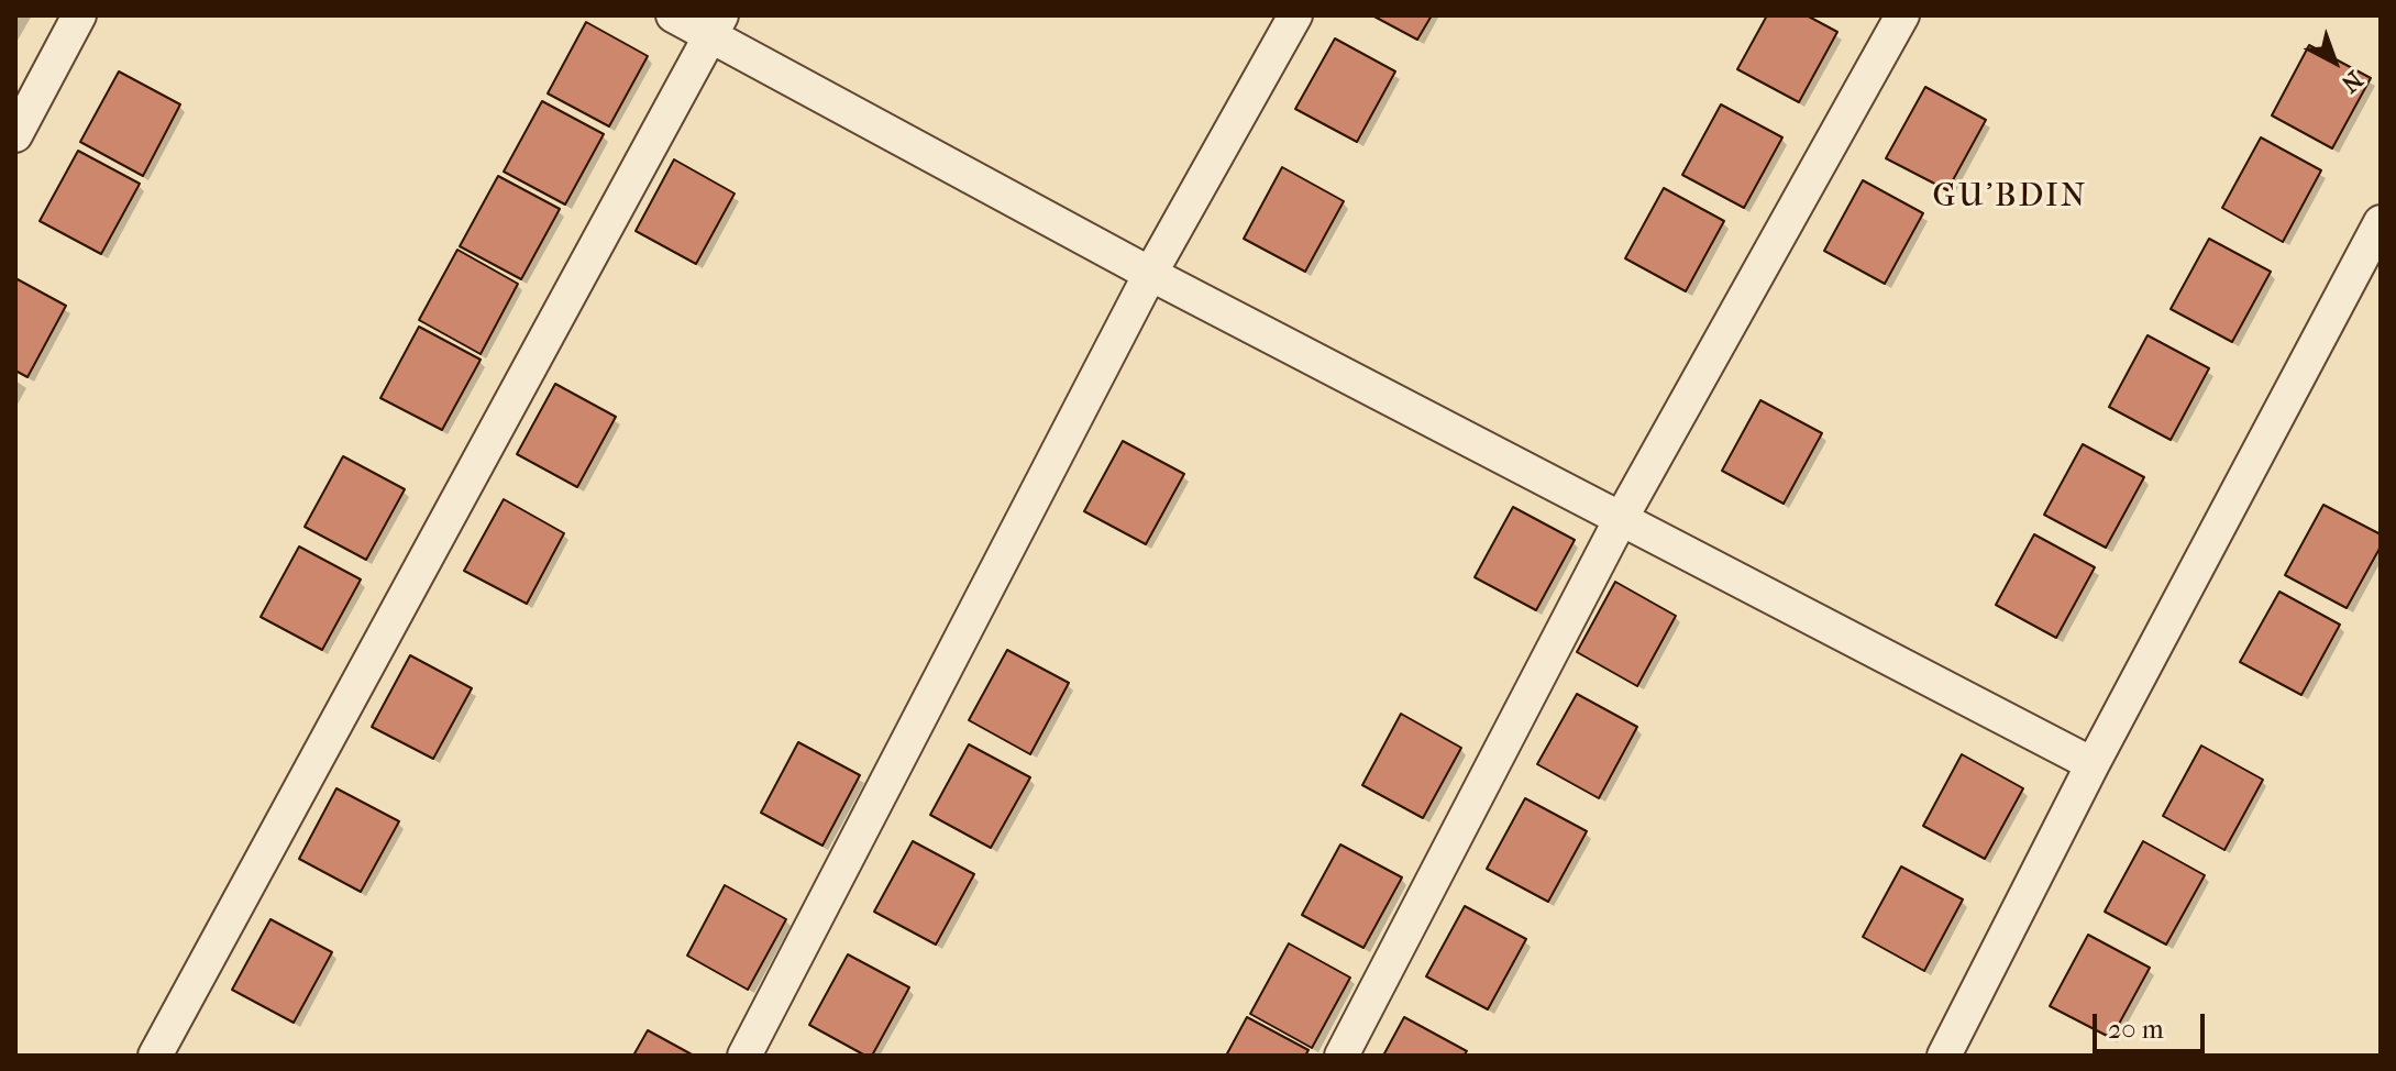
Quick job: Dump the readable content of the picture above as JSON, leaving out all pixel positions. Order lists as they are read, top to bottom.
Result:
{
  "districts": ["GU'BDIN"],
  "scale_bar": "20 m",
  "north": "bottom right"
}
